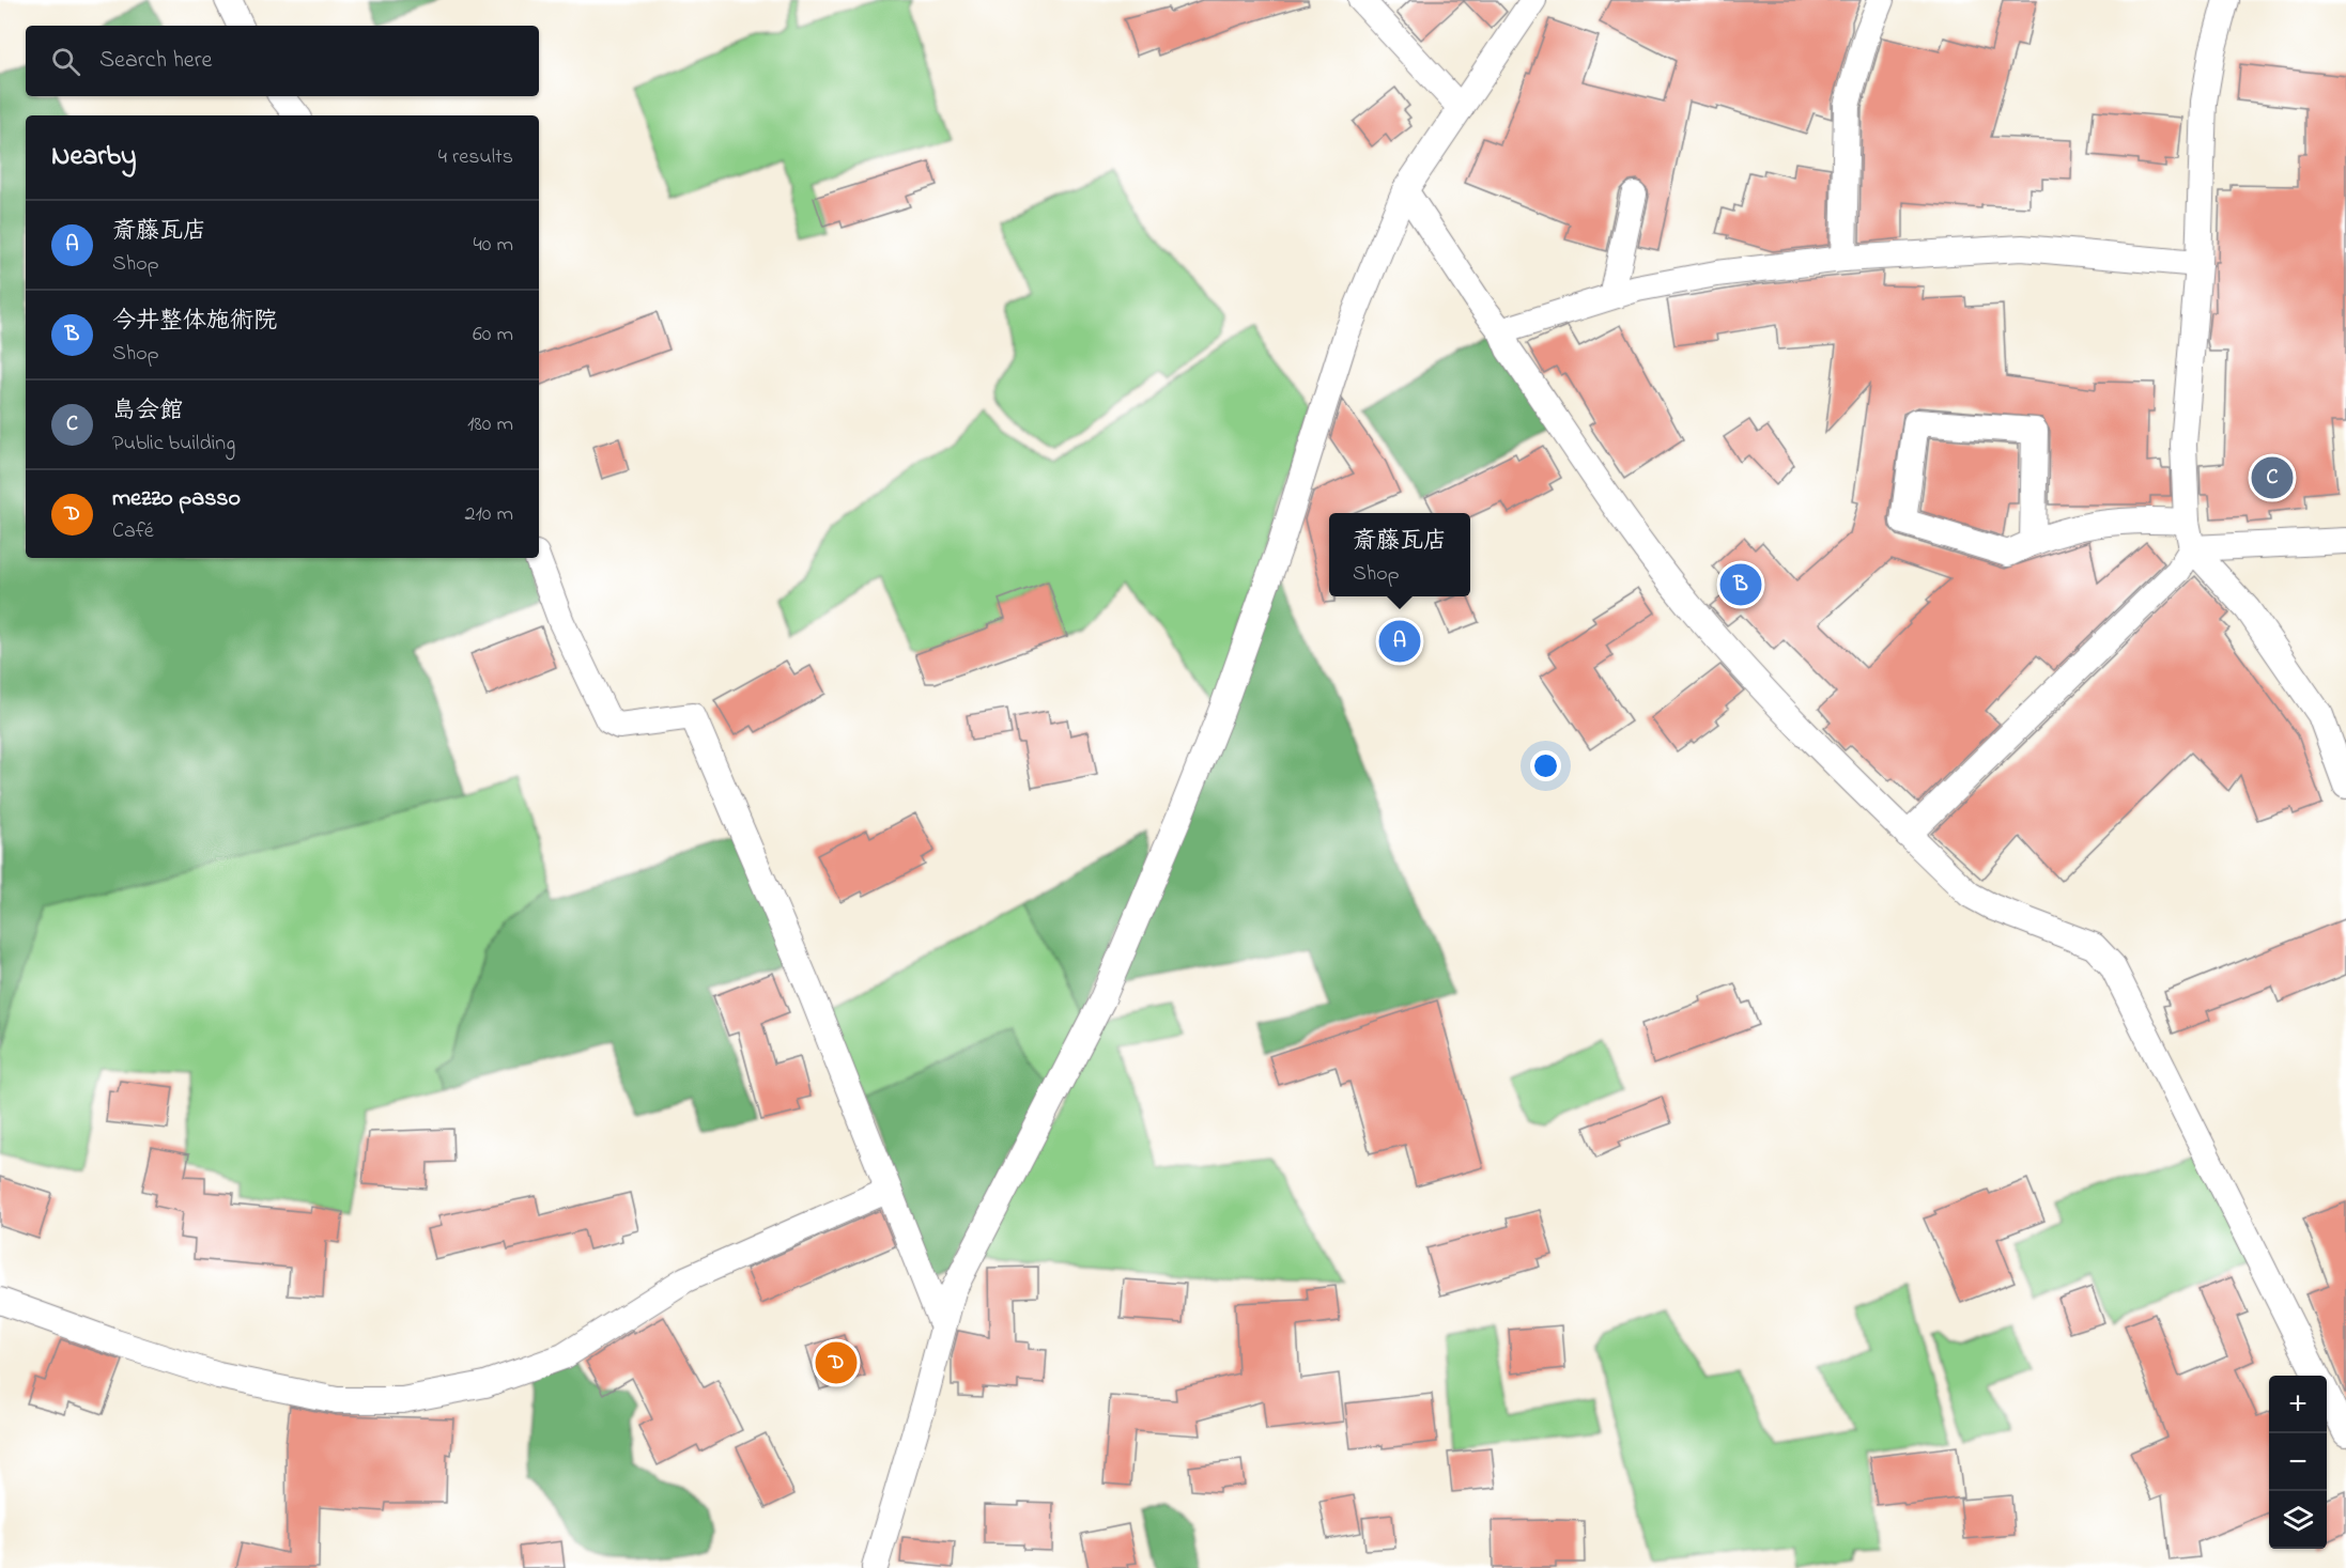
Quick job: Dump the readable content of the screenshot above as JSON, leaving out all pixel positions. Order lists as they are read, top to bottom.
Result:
{
  "page": {
    "search": "Search here",
    "heading": ["Nearby", "4 results"],
    "list": [
      {
        "mark": "A",
        "name": "斎藤瓦店",
        "note": "Shop",
        "value": "40 m"
      },
      {
        "mark": "B",
        "name": "今井整体施術院",
        "note": "Shop",
        "value": "60 m"
      },
      {
        "mark": "C",
        "name": "島会館",
        "note": "Public building",
        "value": "180 m"
      },
      {
        "mark": "D",
        "name": "mezzo passo",
        "note": "Café",
        "value": "210 m"
      }
    ],
    "pins": [
      "C",
      "B",
      "A",
      "D"
    ],
    "popup": ["斎藤瓦店", "Shop"],
    "map_buttons": ["+", "−"]
  }
}
